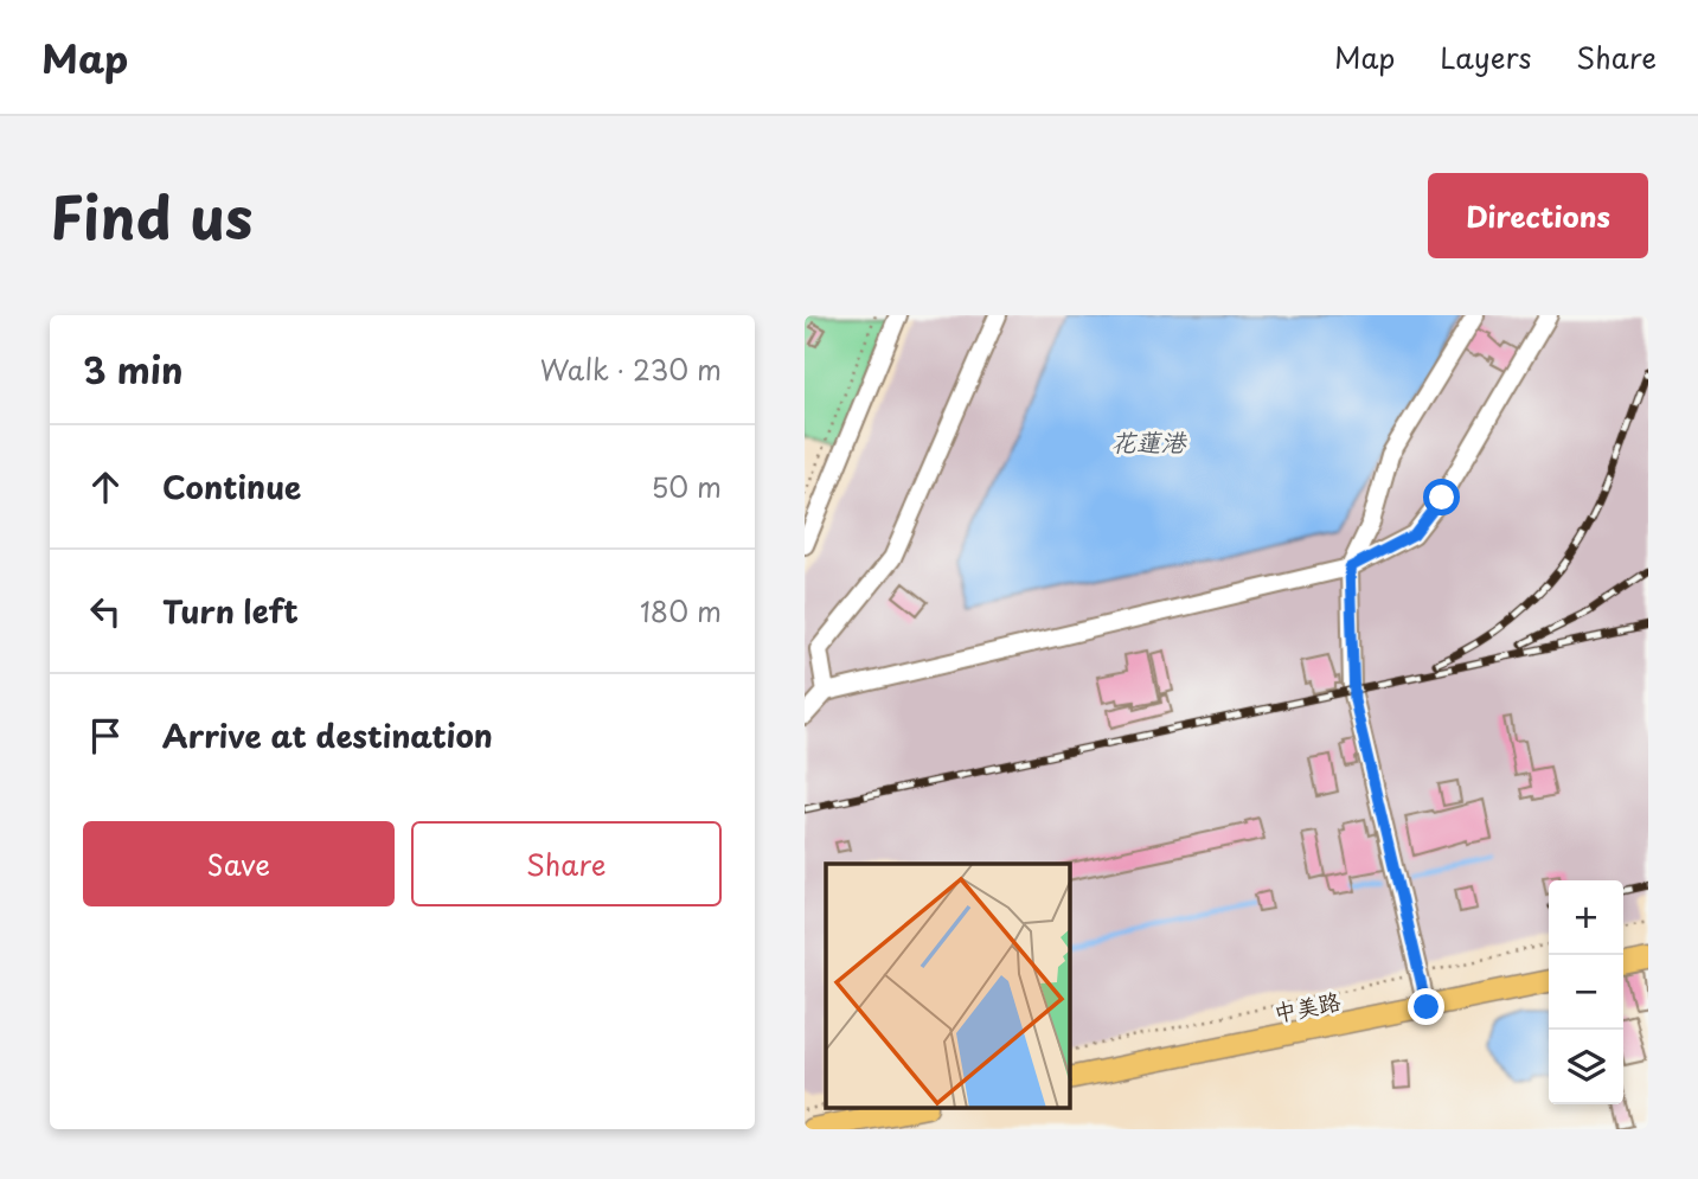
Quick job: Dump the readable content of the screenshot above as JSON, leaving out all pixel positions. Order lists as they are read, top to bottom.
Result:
{
  "streets": {
    "main road": ["中美路"]
  },
  "water": ["花蓮港"],
  "page": {
    "header": "Map",
    "nav": ["Map", "Layers", "Share"],
    "title": "Find us",
    "buttons": [
      "Directions",
      ["Save", "Share"]
    ],
    "heading": ["3 min", "Walk · 230 m"],
    "list": [
      ["Continue", "50 m"],
      ["Turn left", "180 m"],
      "Arrive at destination"
    ],
    "map_buttons": ["+", "−"]
  }
}
